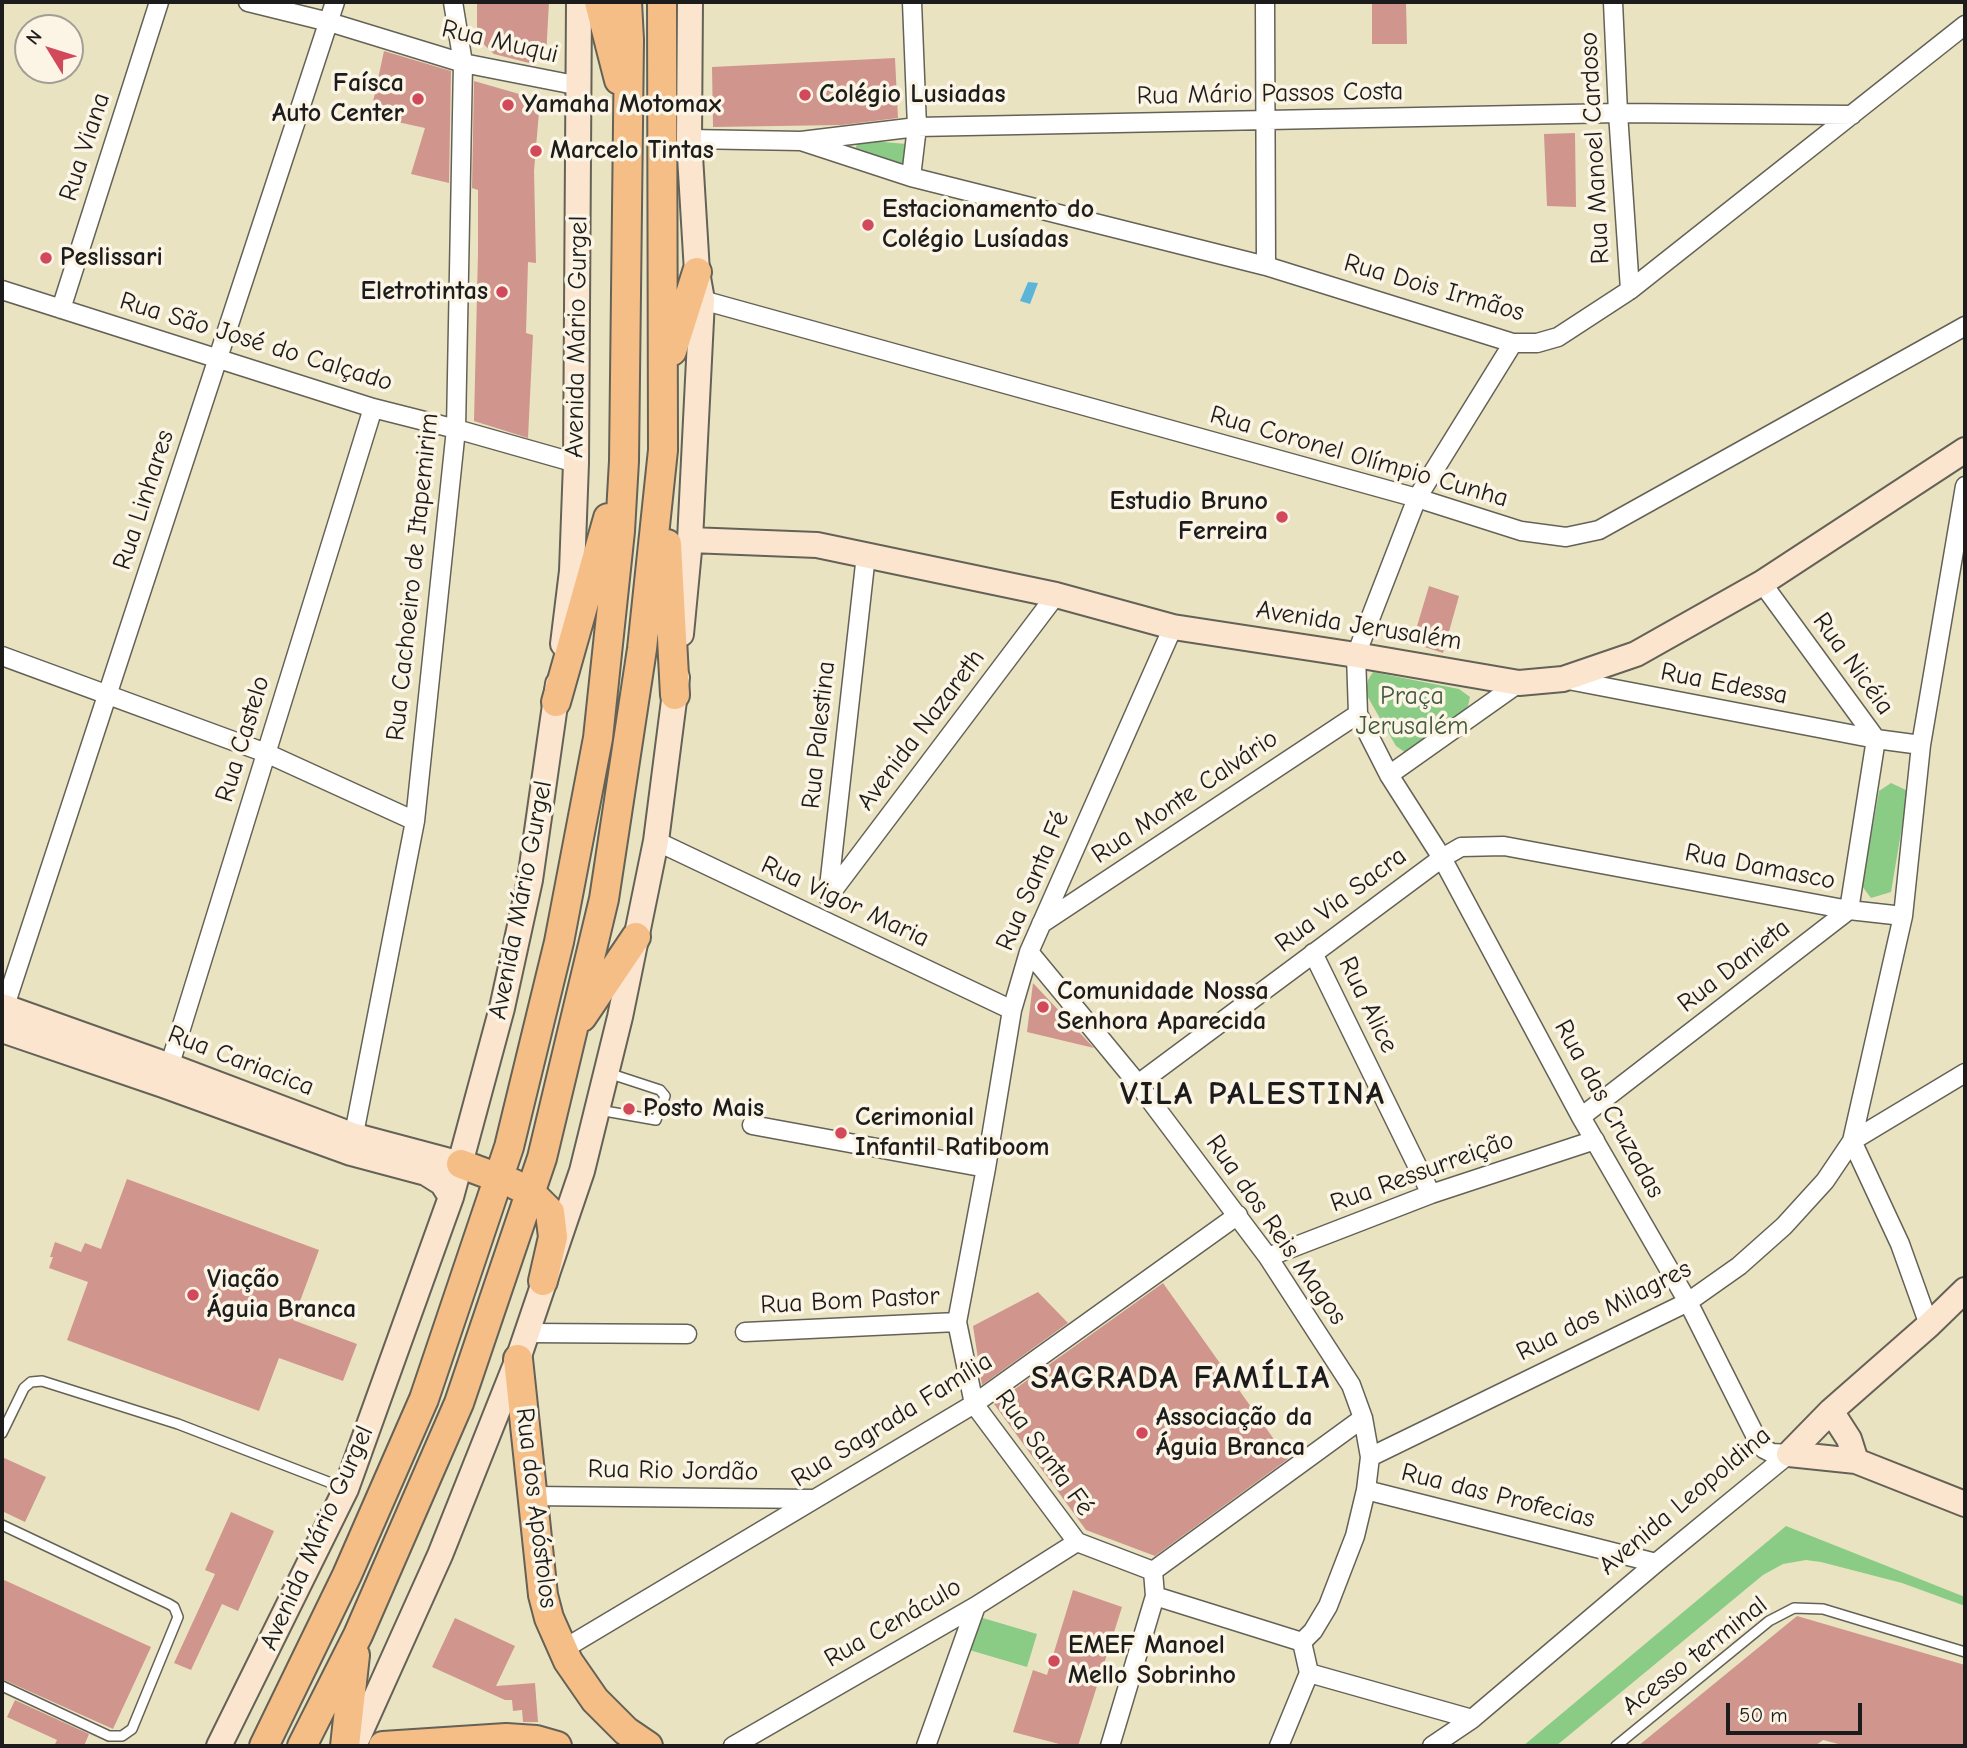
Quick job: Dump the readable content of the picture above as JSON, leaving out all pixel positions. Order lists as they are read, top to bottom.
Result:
{
  "streets": {
    "main road": [
      "Avenida Mário Gurgel",
      "Avenida Jerusalém",
      "Rua Cariacica",
      "Avenida Leopoldina",
      "Rua dos Apóstolos"
    ],
    "street": [
      "Rua Muqui",
      "Rua Mário Passos Costa",
      "Rua Viana",
      "Rua Manoel Cardoso",
      "Rua Dois Irmãos",
      "Rua São José do Calçado",
      "Rua Coronel Olímpio Cunha",
      "Rua Linhares",
      "Rua Cachoeiro de Itapemirim",
      "Rua Nicéia",
      "Rua Edessa",
      "Avenida Nazareth",
      "Rua Palestina",
      "Rua Castelo",
      "Rua Monte Calvário",
      "Rua Damasco",
      "Rua Santa Fé",
      "Rua Via Sacra",
      "Rua Vigor Maria",
      "Rua Danieta",
      "Rua Alice",
      "Rua das Cruzadas",
      "Rua Ressurreição",
      "Rua dos Reis Magos",
      "Rua Bom Pastor",
      "Rua dos Milagres",
      "Rua Sagrada Família",
      "Rua Rio Jordão",
      "Rua das Profecias",
      "Rua Cenáculo"
    ],
    "lane": ["Acesso terminal"]
  },
  "crossings": [
    ["Rua Muqui", "Avenida Mário Gurgel"],
    ["Rua Muqui", "Rua Linhares"],
    ["Rua Muqui", "Rua Cachoeiro de Itapemirim"],
    ["Rua Mário Passos Costa", "Rua Manoel Cardoso"],
    ["Rua Mário Passos Costa", "Rua Dois Irmãos"],
    ["Rua Viana", "Rua São José do Calçado"],
    ["Rua Manoel Cardoso", "Rua Dois Irmãos"],
    ["Avenida Mário Gurgel", "Rua São José do Calçado"],
    ["Avenida Mário Gurgel", "Rua Cariacica"],
    ["Rua São José do Calçado", "Rua Linhares"],
    ["Rua São José do Calçado", "Rua Cachoeiro de Itapemirim"],
    ["Rua São José do Calçado", "Rua Castelo"],
    ["Rua Linhares", "Rua Cariacica"],
    ["Rua Cachoeiro de Itapemirim", "Rua Cariacica"],
    ["Avenida Jerusalém", "Rua Nicéia"],
    ["Avenida Jerusalém", "Rua Edessa"],
    ["Avenida Jerusalém", "Avenida Nazareth"],
    ["Avenida Jerusalém", "Rua Palestina"],
    ["Avenida Jerusalém", "Rua Santa Fé"],
    ["Avenida Jerusalém", "Rua das Cruzadas"],
    ["Rua Nicéia", "Rua Edessa"],
    ["Avenida Nazareth", "Rua Palestina"],
    ["Rua Palestina", "Rua Vigor Maria"],
    ["Rua Castelo", "Rua Cariacica"],
    ["Rua Monte Calvário", "Rua Santa Fé"],
    ["Rua Monte Calvário", "Rua das Cruzadas"],
    ["Rua Damasco", "Rua Via Sacra"],
    ["Rua Damasco", "Rua Danieta"],
    ["Rua Damasco", "Rua das Cruzadas"],
    ["Rua Santa Fé", "Rua Vigor Maria"],
    ["Rua Santa Fé", "Rua dos Reis Magos"],
    ["Rua Santa Fé", "Rua Bom Pastor"],
    ["Rua Santa Fé", "Rua Sagrada Família"],
    ["Rua Santa Fé", "Rua Cenáculo"],
    ["Rua Via Sacra", "Rua Alice"],
    ["Rua Via Sacra", "Rua das Cruzadas"],
    ["Rua Via Sacra", "Rua dos Reis Magos"],
    ["Rua Danieta", "Rua das Cruzadas"],
    ["Rua Alice", "Rua Ressurreição"],
    ["Rua das Cruzadas", "Rua Ressurreição"],
    ["Rua das Cruzadas", "Rua dos Milagres"],
    ["Rua das Cruzadas", "Avenida Leopoldina"],
    ["Rua Ressurreição", "Rua dos Reis Magos"],
    ["Rua dos Reis Magos", "Rua dos Milagres"],
    ["Rua dos Reis Magos", "Rua Sagrada Família"],
    ["Rua dos Reis Magos", "Rua das Profecias"],
    ["Rua Sagrada Família", "Rua Rio Jordão"],
    ["Rua Sagrada Família", "Rua dos Apóstolos"],
    ["Rua Rio Jordão", "Rua dos Apóstolos"],
    ["Rua das Profecias", "Avenida Leopoldina"]
  ],
  "districts": ["VILA PALESTINA", "SAGRADA FAMÍLIA"],
  "parks": ["Praça Jerusalém"],
  "places": [
    "Colégio Lusiadas",
    "Faísca Auto Center",
    "Yamaha Motomax",
    "Marcelo Tintas",
    "Estacionamento do Colégio Lusíadas",
    "Peslissari",
    "Eletrotintas",
    "Estudio Bruno Ferreira",
    "Comunidade Nossa Senhora Aparecida",
    "Posto Mais",
    "Cerimonial Infantil Ratiboom",
    "Viação Águia Branca",
    "Associação da Águia Branca",
    "EMEF Manoel Mello Sobrinho"
  ],
  "scale_bar": "50 m",
  "north": "top left"
}
